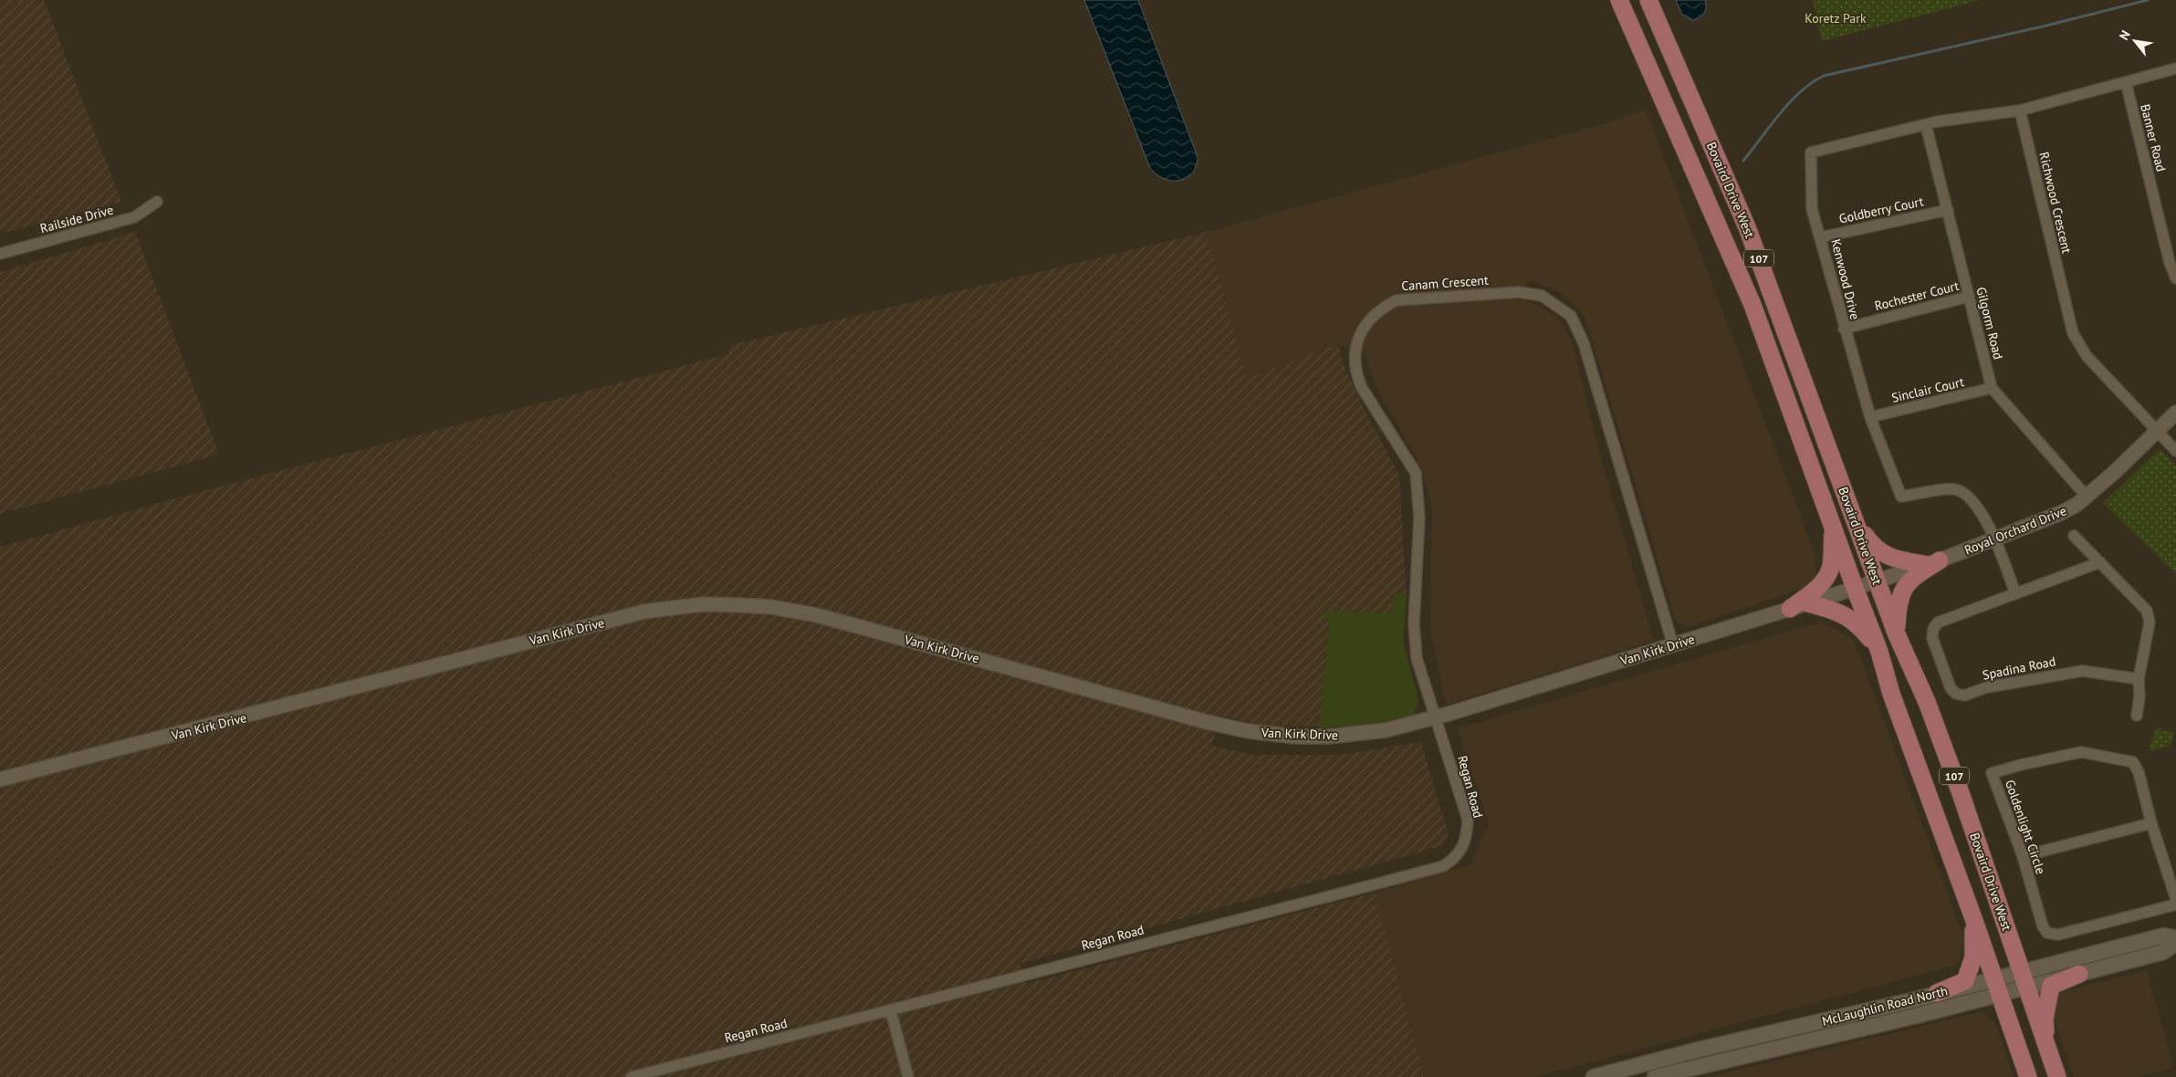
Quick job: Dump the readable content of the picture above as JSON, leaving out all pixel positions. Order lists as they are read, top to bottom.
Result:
{
  "streets": {
    "main road": ["Bovaird Drive West", "107", "McLaughlin Road North"],
    "street": [
      "Banner Road",
      "Richwood Crescent",
      "Goldberry Court",
      "Railside Drive",
      "Kenwood Drive",
      "Canam Crescent",
      "Rochester Court",
      "Gilgorm Road",
      "Sinclair Court",
      "Royal Orchard Drive",
      "Van Kirk Drive",
      "Spadina Road",
      "Regan Road",
      "Goldenlight Circle"
    ]
  },
  "crossings": [
    ["Bovaird Drive West", "Royal Orchard Drive"],
    ["Bovaird Drive West", "Van Kirk Drive"],
    ["Bovaird Drive West", "McLaughlin Road North"],
    ["Richwood Crescent", "Kenwood Drive"],
    ["Richwood Crescent", "Royal Orchard Drive"],
    ["Goldberry Court", "Kenwood Drive"],
    ["Goldberry Court", "Gilgorm Road"],
    ["Kenwood Drive", "Rochester Court"],
    ["Kenwood Drive", "Gilgorm Road"],
    ["Kenwood Drive", "Sinclair Court"],
    ["Kenwood Drive", "Royal Orchard Drive"],
    ["Canam Crescent", "Van Kirk Drive"],
    ["Canam Crescent", "Regan Road"],
    ["Rochester Court", "Gilgorm Road"],
    ["Gilgorm Road", "Sinclair Court"],
    ["Gilgorm Road", "Royal Orchard Drive"],
    ["Royal Orchard Drive", "Van Kirk Drive"],
    ["Van Kirk Drive", "Regan Road"]
  ],
  "parks": ["Koretz Park"],
  "north": "top left"
}
